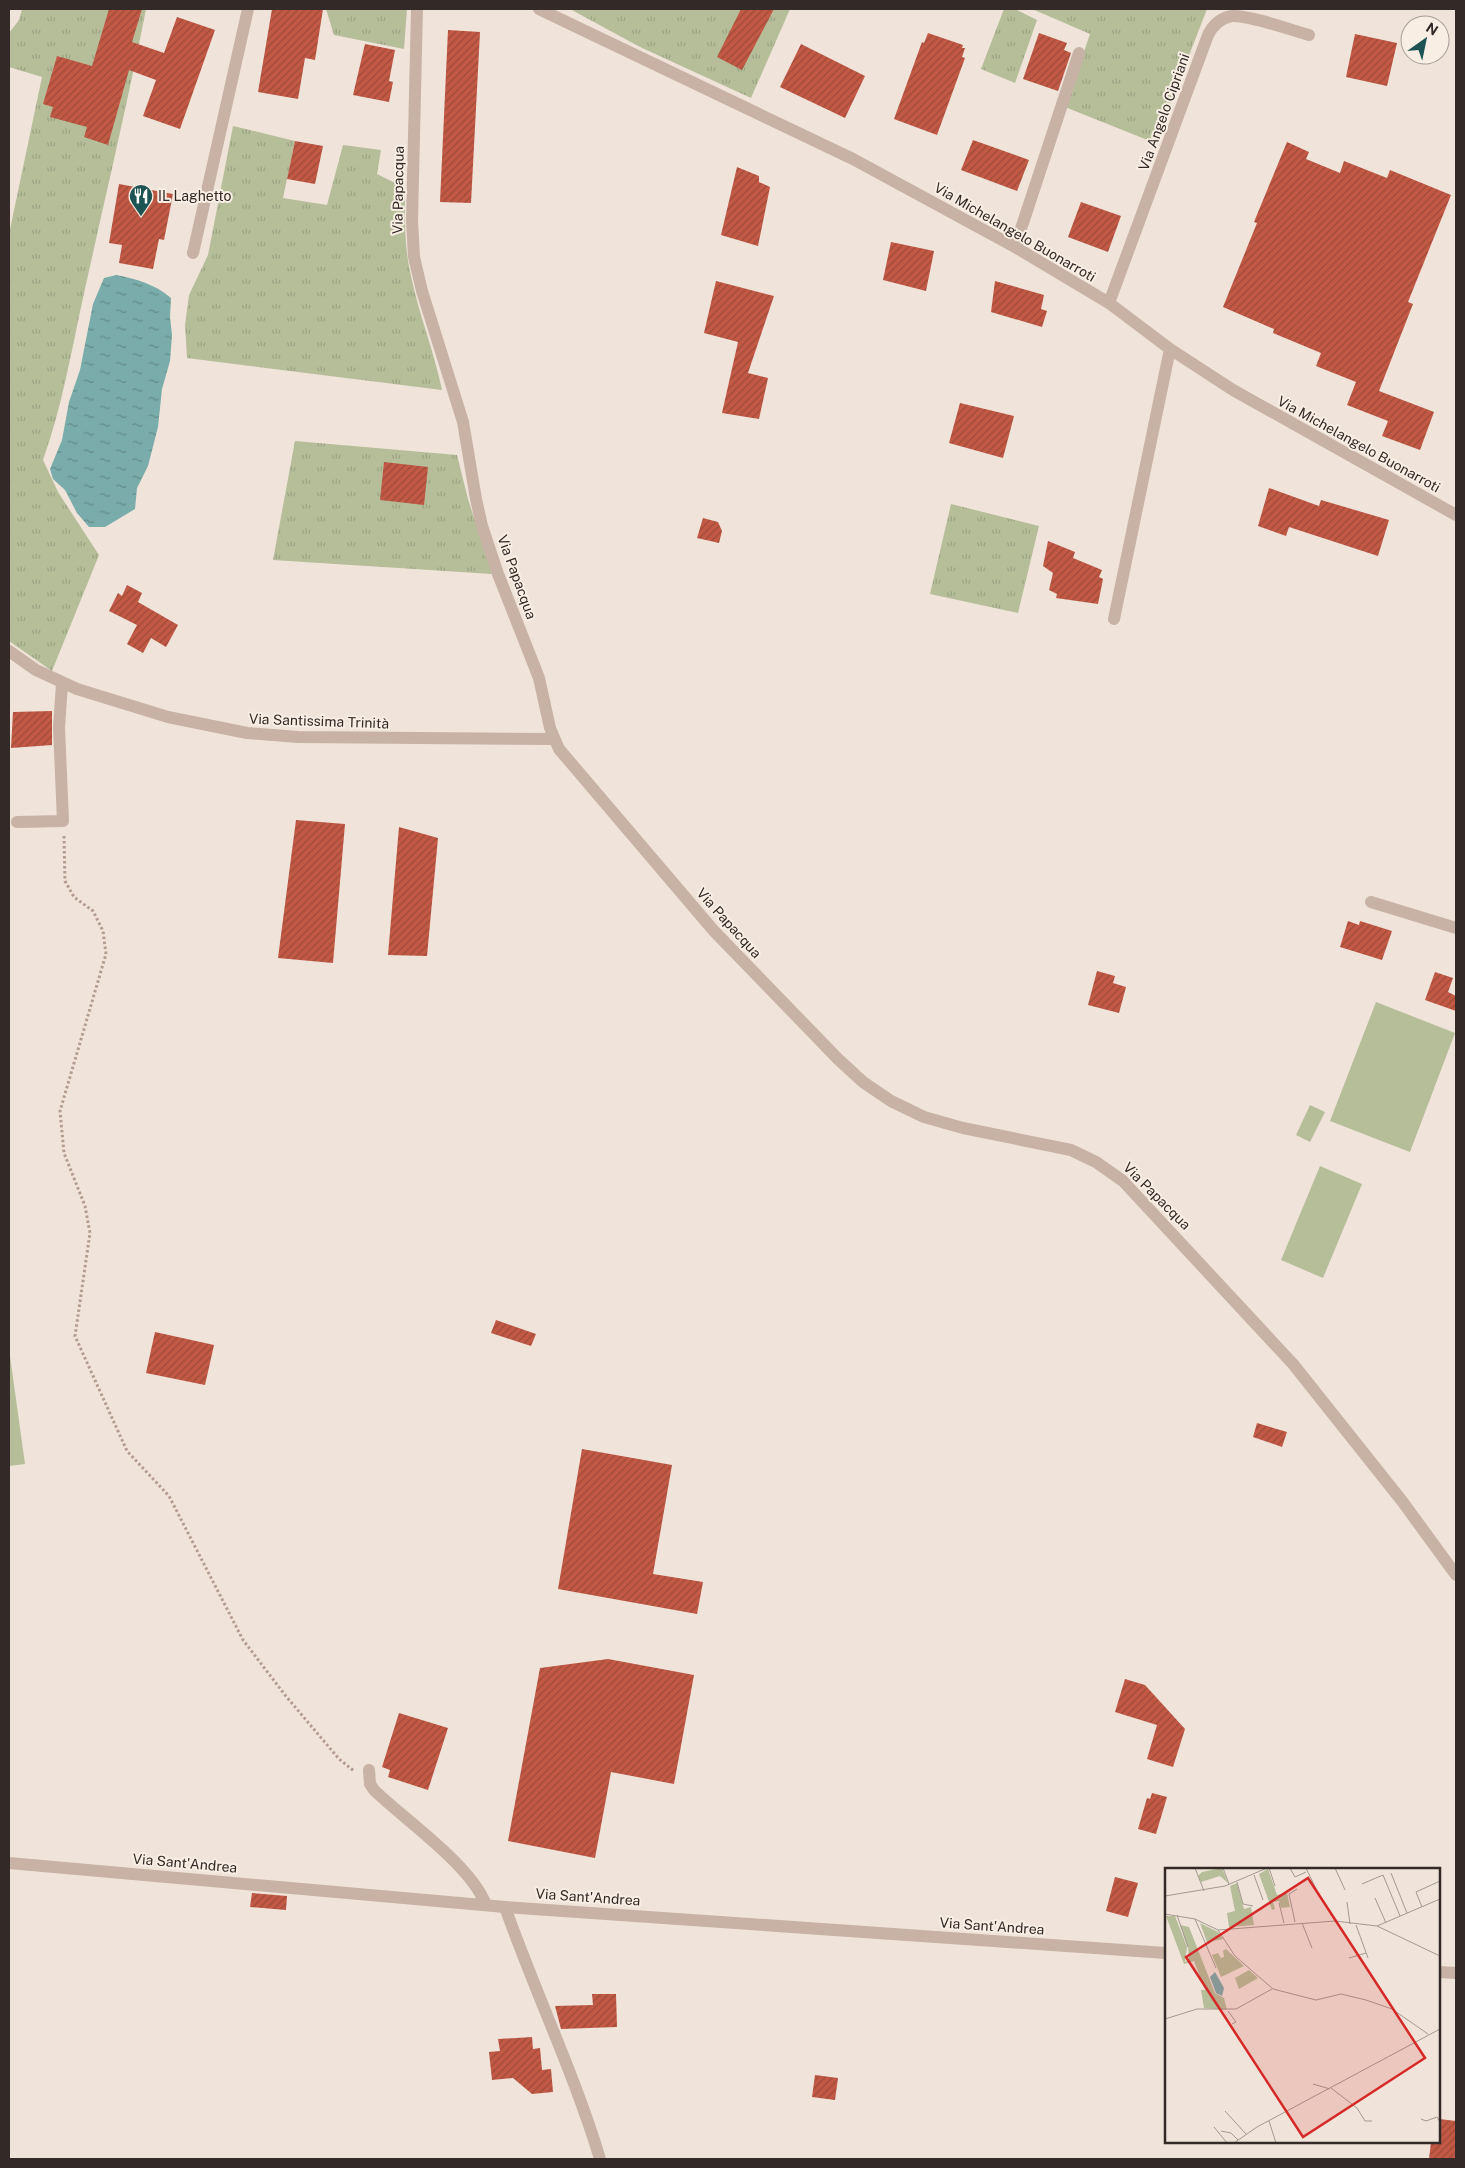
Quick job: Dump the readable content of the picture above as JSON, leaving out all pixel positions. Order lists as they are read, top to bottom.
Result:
{
  "streets": {
    "street": [
      "Via Angelo Cipriani",
      "Via Papacqua",
      "Via Michelangelo Buonarroti",
      "Via Santissima Trinità",
      "Via Sant'Andrea"
    ]
  },
  "crossings": [
    ["Via Angelo Cipriani", "Via Michelangelo Buonarroti"],
    ["Via Papacqua", "Via Santissima Trinità"]
  ],
  "places": {
    "restaurant": ["IL Laghetto"]
  },
  "north": "top right"
}
